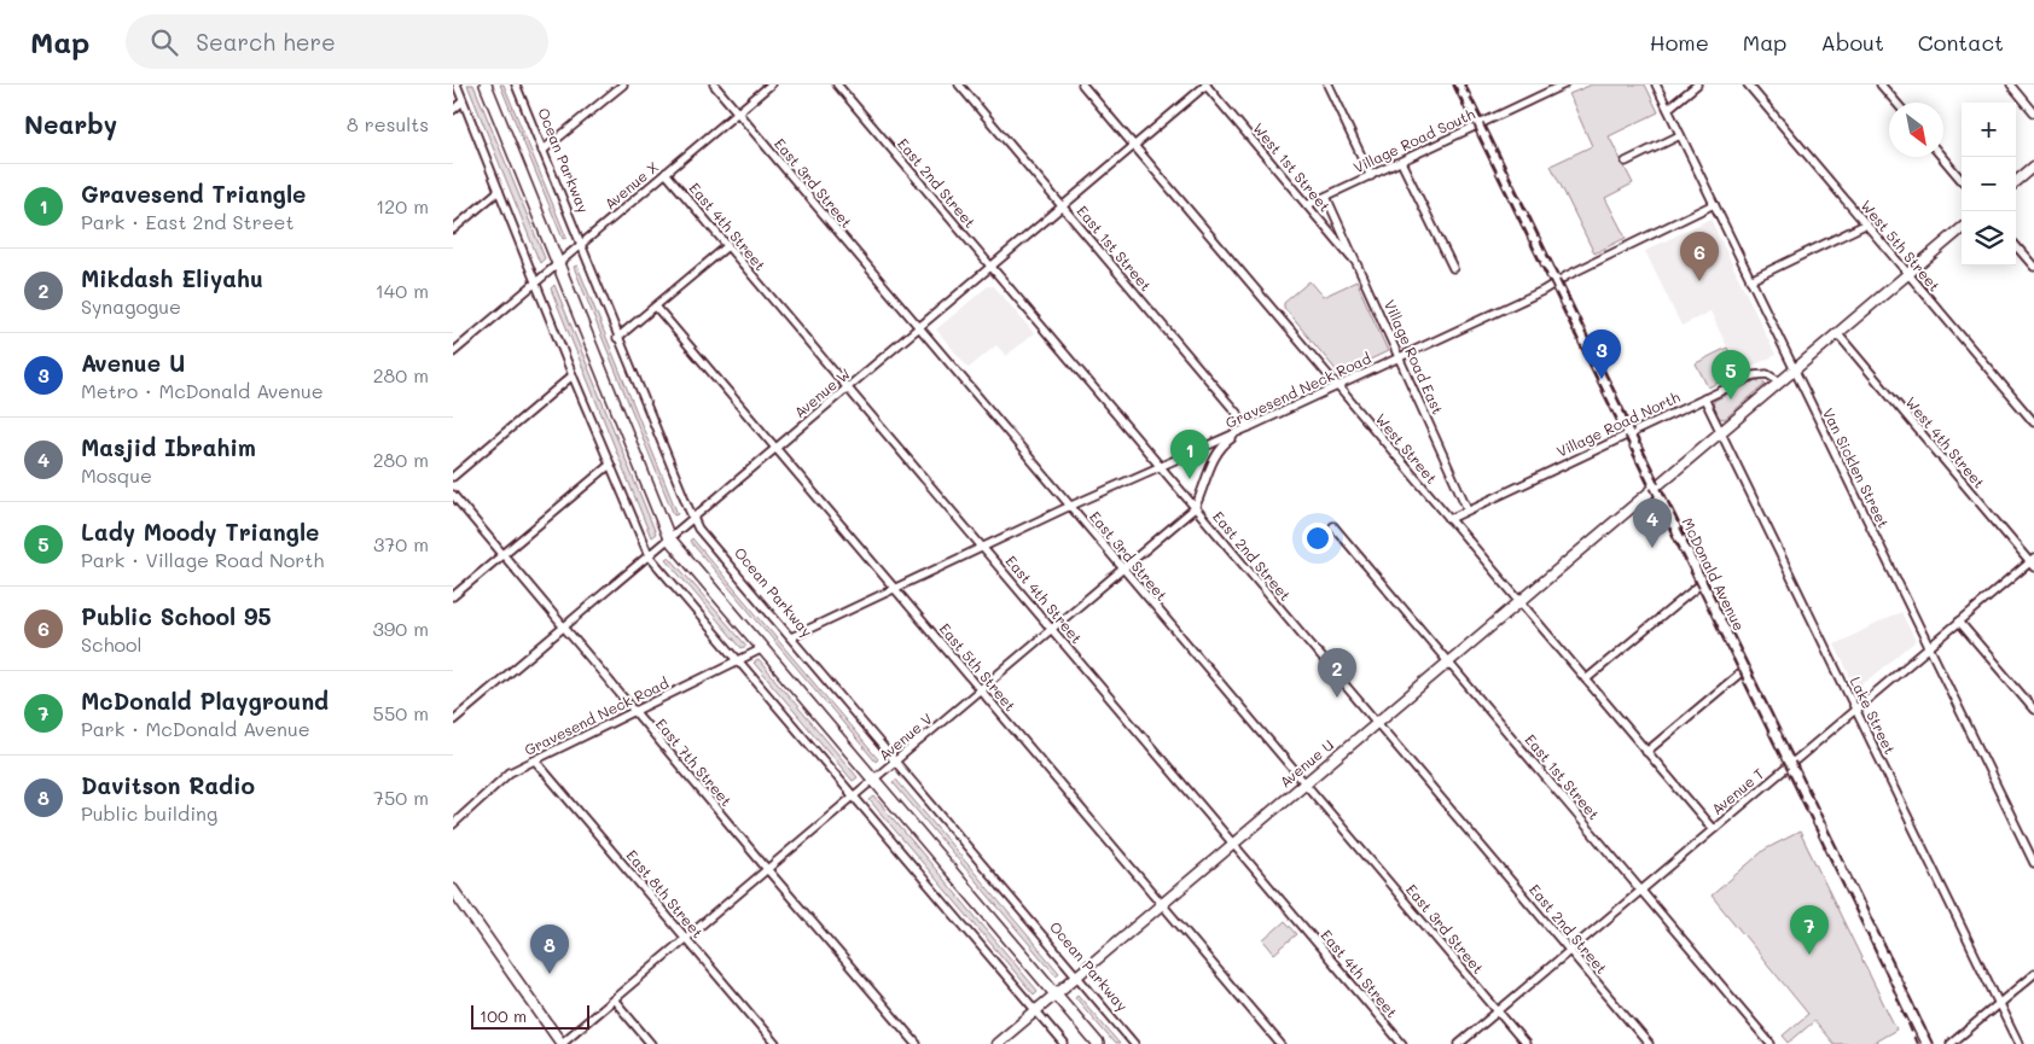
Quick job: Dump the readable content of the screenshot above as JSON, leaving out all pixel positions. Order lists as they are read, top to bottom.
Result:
{
  "streets": {
    "main road": ["McDonald Avenue", "Avenue U"],
    "street": [
      "Village Road South",
      "Ocean Parkway",
      "West 1st Street",
      "East 3rd Street",
      "East 2nd Street",
      "Avenue X",
      "East 4th Street",
      "West 5th Street",
      "East 1st Street",
      "Village Road East",
      "Gravesend Neck Road",
      "Avenue W",
      "Village Road North",
      "West 4th Street",
      "West Street",
      "Van Sicklen Street",
      "East 5th Street",
      "Lake Street",
      "Avenue V",
      "East 7th Street",
      "Avenue T",
      "East 8th Street"
    ]
  },
  "crossings": [
    ["Village Road South", "West 1st Street"],
    ["Village Road South", "Village Road East"],
    ["Village Road South", "McDonald Avenue"],
    ["Ocean Parkway", "Avenue X"],
    ["Ocean Parkway", "Gravesend Neck Road"],
    ["Ocean Parkway", "Avenue W"],
    ["Ocean Parkway", "Avenue V"],
    ["Ocean Parkway", "Avenue U"],
    ["West 1st Street", "Village Road East"],
    ["West 1st Street", "Avenue W"],
    ["East 3rd Street", "Avenue X"],
    ["East 3rd Street", "Gravesend Neck Road"],
    ["East 3rd Street", "Avenue W"],
    ["East 3rd Street", "Avenue V"],
    ["East 3rd Street", "Avenue U"],
    ["East 3rd Street", "Avenue T"],
    ["East 2nd Street", "Gravesend Neck Road"],
    ["East 2nd Street", "Avenue W"],
    ["East 2nd Street", "Avenue V"],
    ["East 2nd Street", "Avenue U"],
    ["East 2nd Street", "Avenue T"],
    ["Avenue X", "East 4th Street"],
    ["East 4th Street", "Gravesend Neck Road"],
    ["East 4th Street", "Avenue W"],
    ["East 4th Street", "Avenue V"],
    ["East 4th Street", "Avenue U"],
    ["West 5th Street", "Avenue U"],
    ["East 1st Street", "Gravesend Neck Road"],
    ["East 1st Street", "Avenue W"],
    ["East 1st Street", "Avenue U"],
    ["East 1st Street", "Avenue T"],
    ["Village Road East", "Gravesend Neck Road"],
    ["Village Road East", "Village Road North"],
    ["Gravesend Neck Road", "West Street"],
    ["Gravesend Neck Road", "Van Sicklen Street"],
    ["Gravesend Neck Road", "McDonald Avenue"],
    ["Gravesend Neck Road", "East 5th Street"],
    ["Gravesend Neck Road", "Avenue V"],
    ["Gravesend Neck Road", "East 7th Street"],
    ["Gravesend Neck Road", "East 8th Street"],
    ["Avenue W", "West Street"],
    ["Avenue W", "East 5th Street"],
    ["Avenue W", "East 7th Street"],
    ["Village Road North", "McDonald Avenue"],
    ["Village Road North", "Lake Street"],
    ["Village Road North", "Avenue U"],
    ["West 4th Street", "Avenue U"],
    ["West 4th Street", "Avenue T"],
    ["West Street", "Avenue U"],
    ["West Street", "Avenue T"],
    ["Van Sicklen Street", "Avenue U"],
    ["Van Sicklen Street", "Avenue T"],
    ["McDonald Avenue", "Avenue U"],
    ["McDonald Avenue", "Avenue T"],
    ["East 5th Street", "Avenue V"],
    ["East 5th Street", "Avenue U"],
    ["Lake Street", "Avenue U"],
    ["Lake Street", "Avenue T"],
    ["Avenue V", "East 7th Street"],
    ["Avenue V", "East 8th Street"]
  ],
  "scale_bar": "100 m",
  "north": "bottom right",
  "page": {
    "header": "Map",
    "search": "Search here",
    "nav": [
      "Home",
      "Map",
      "About",
      "Contact"
    ],
    "heading": ["Nearby", "8 results"],
    "map_buttons": ["+", "−"],
    "list": [
      {
        "mark": "1",
        "name": "Gravesend Triangle",
        "note": "Park · East 2nd Street",
        "value": "120 m"
      },
      {
        "mark": "2",
        "name": "Mikdash Eliyahu",
        "note": "Synagogue",
        "value": "140 m"
      },
      {
        "mark": "3",
        "name": "Avenue U",
        "note": "Metro · McDonald Avenue",
        "value": "280 m"
      },
      {
        "mark": "4",
        "name": "Masjid Ibrahim",
        "note": "Mosque",
        "value": "280 m"
      },
      {
        "mark": "5",
        "name": "Lady Moody Triangle",
        "note": "Park · Village Road North",
        "value": "370 m"
      },
      {
        "mark": "6",
        "name": "Public School 95",
        "note": "School",
        "value": "390 m"
      },
      {
        "mark": "7",
        "name": "McDonald Playground",
        "note": "Park · McDonald Avenue",
        "value": "550 m"
      },
      {
        "mark": "8",
        "name": "Davitson Radio",
        "note": "Public building",
        "value": "750 m"
      }
    ],
    "pins": [
      "6",
      "3",
      "5",
      "1",
      "4",
      "2",
      "7",
      "8"
    ],
    "scale": "100 m"
  }
}
